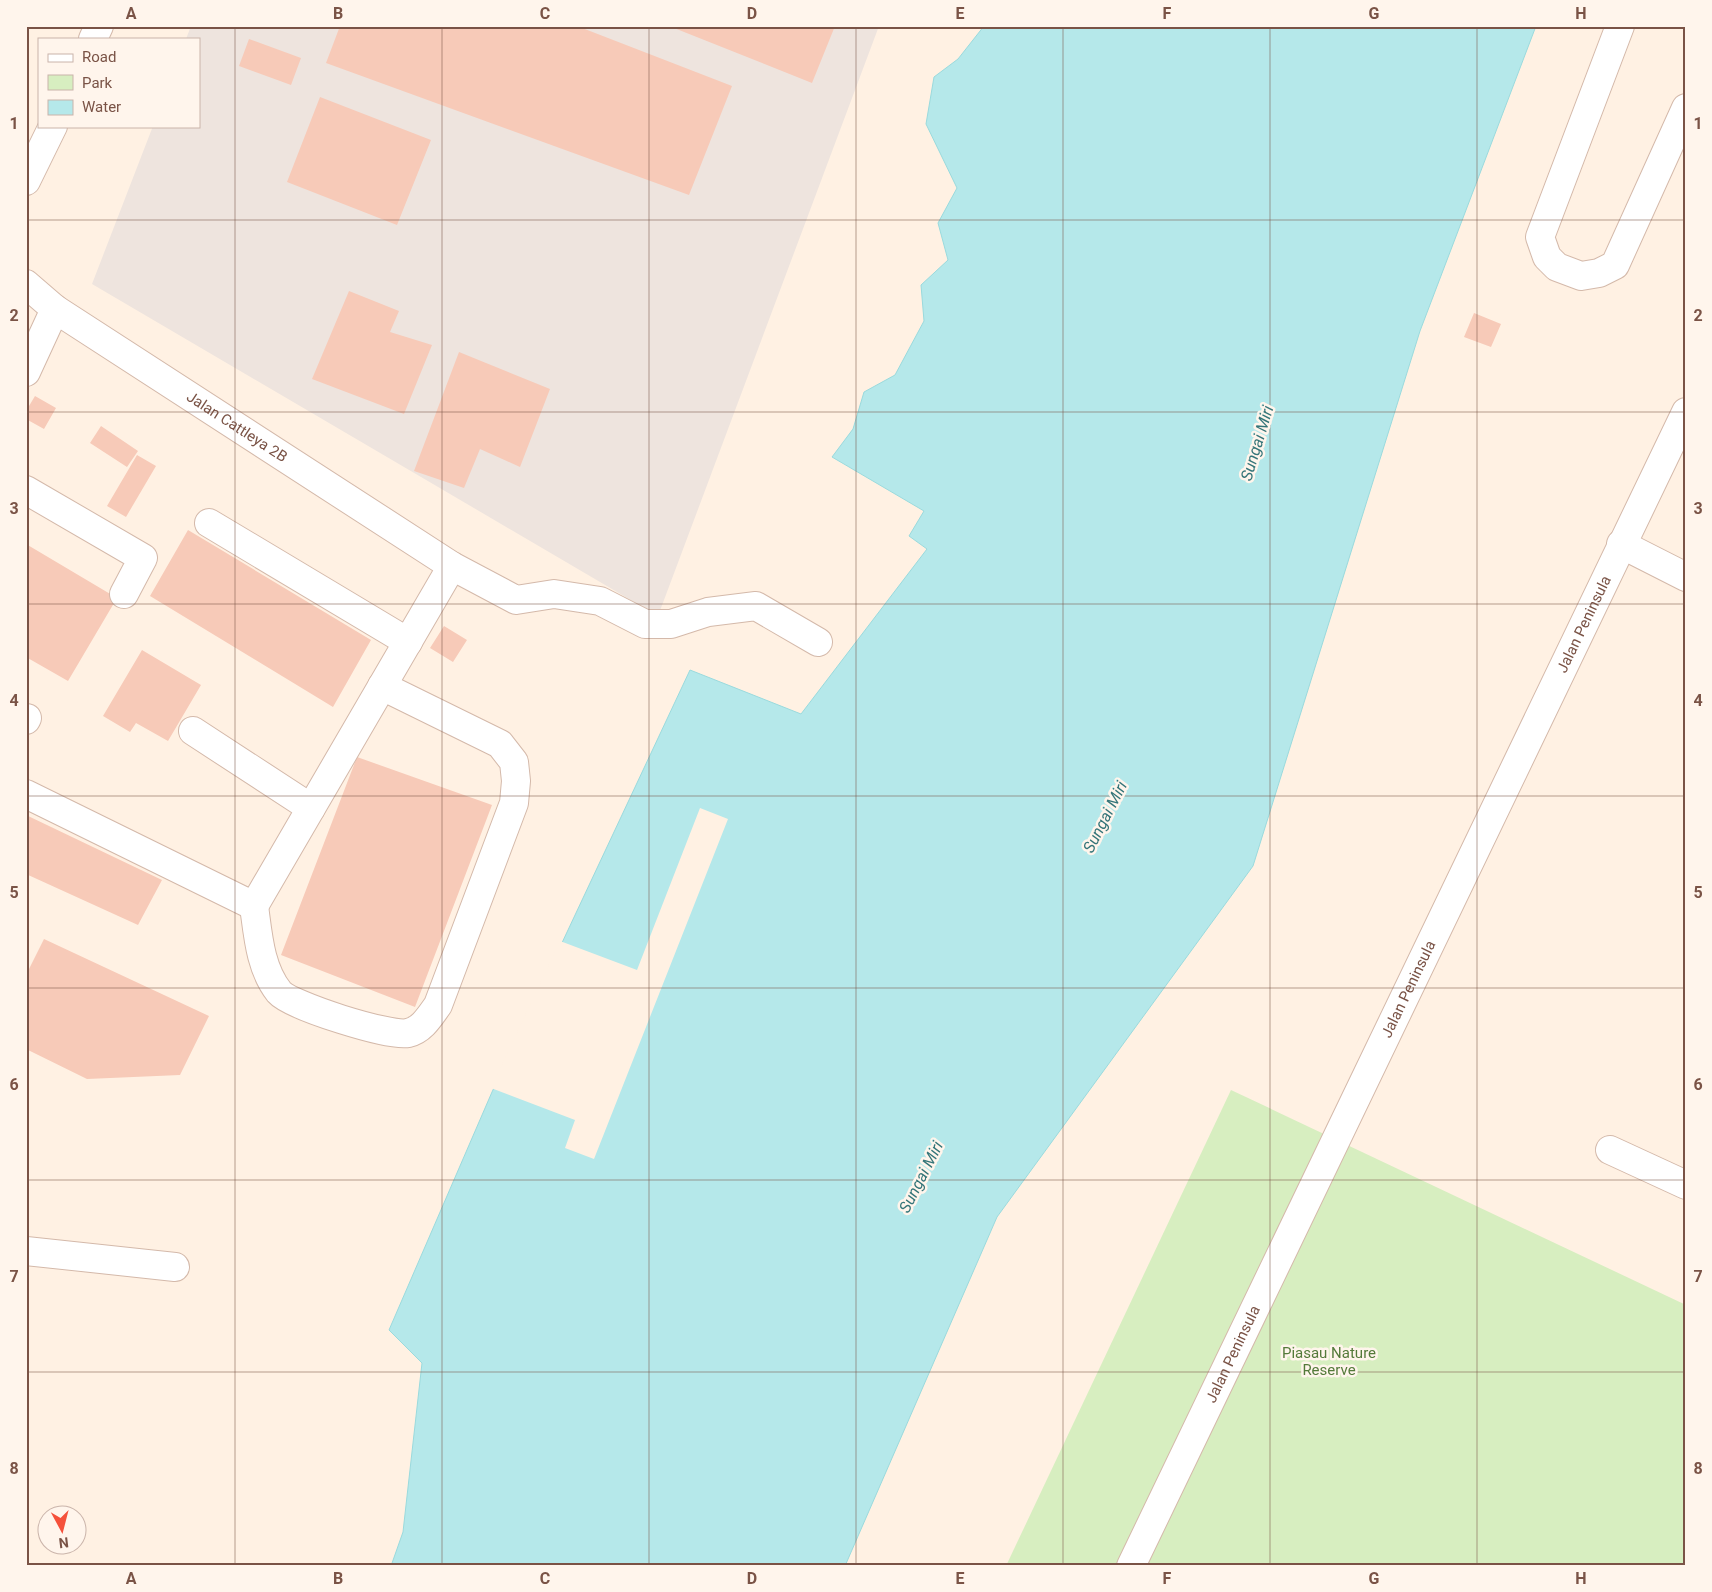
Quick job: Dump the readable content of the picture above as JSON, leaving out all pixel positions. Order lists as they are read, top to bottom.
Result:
{
  "streets": {
    "street": ["Jalan Cattleya 2B", "Jalan Peninsula"]
  },
  "water": ["Sungai Miri"],
  "parks": ["Piasau Nature Reserve"],
  "legend": ["Road", "Park", "Water"],
  "north": "bottom",
  "grid": {
    "columns": [
      "A",
      "B",
      "C",
      "D",
      "E",
      "F",
      "G",
      "H"
    ],
    "rows": [
      "1",
      "2",
      "3",
      "4",
      "5",
      "6",
      "7",
      "8"
    ]
  }
}
